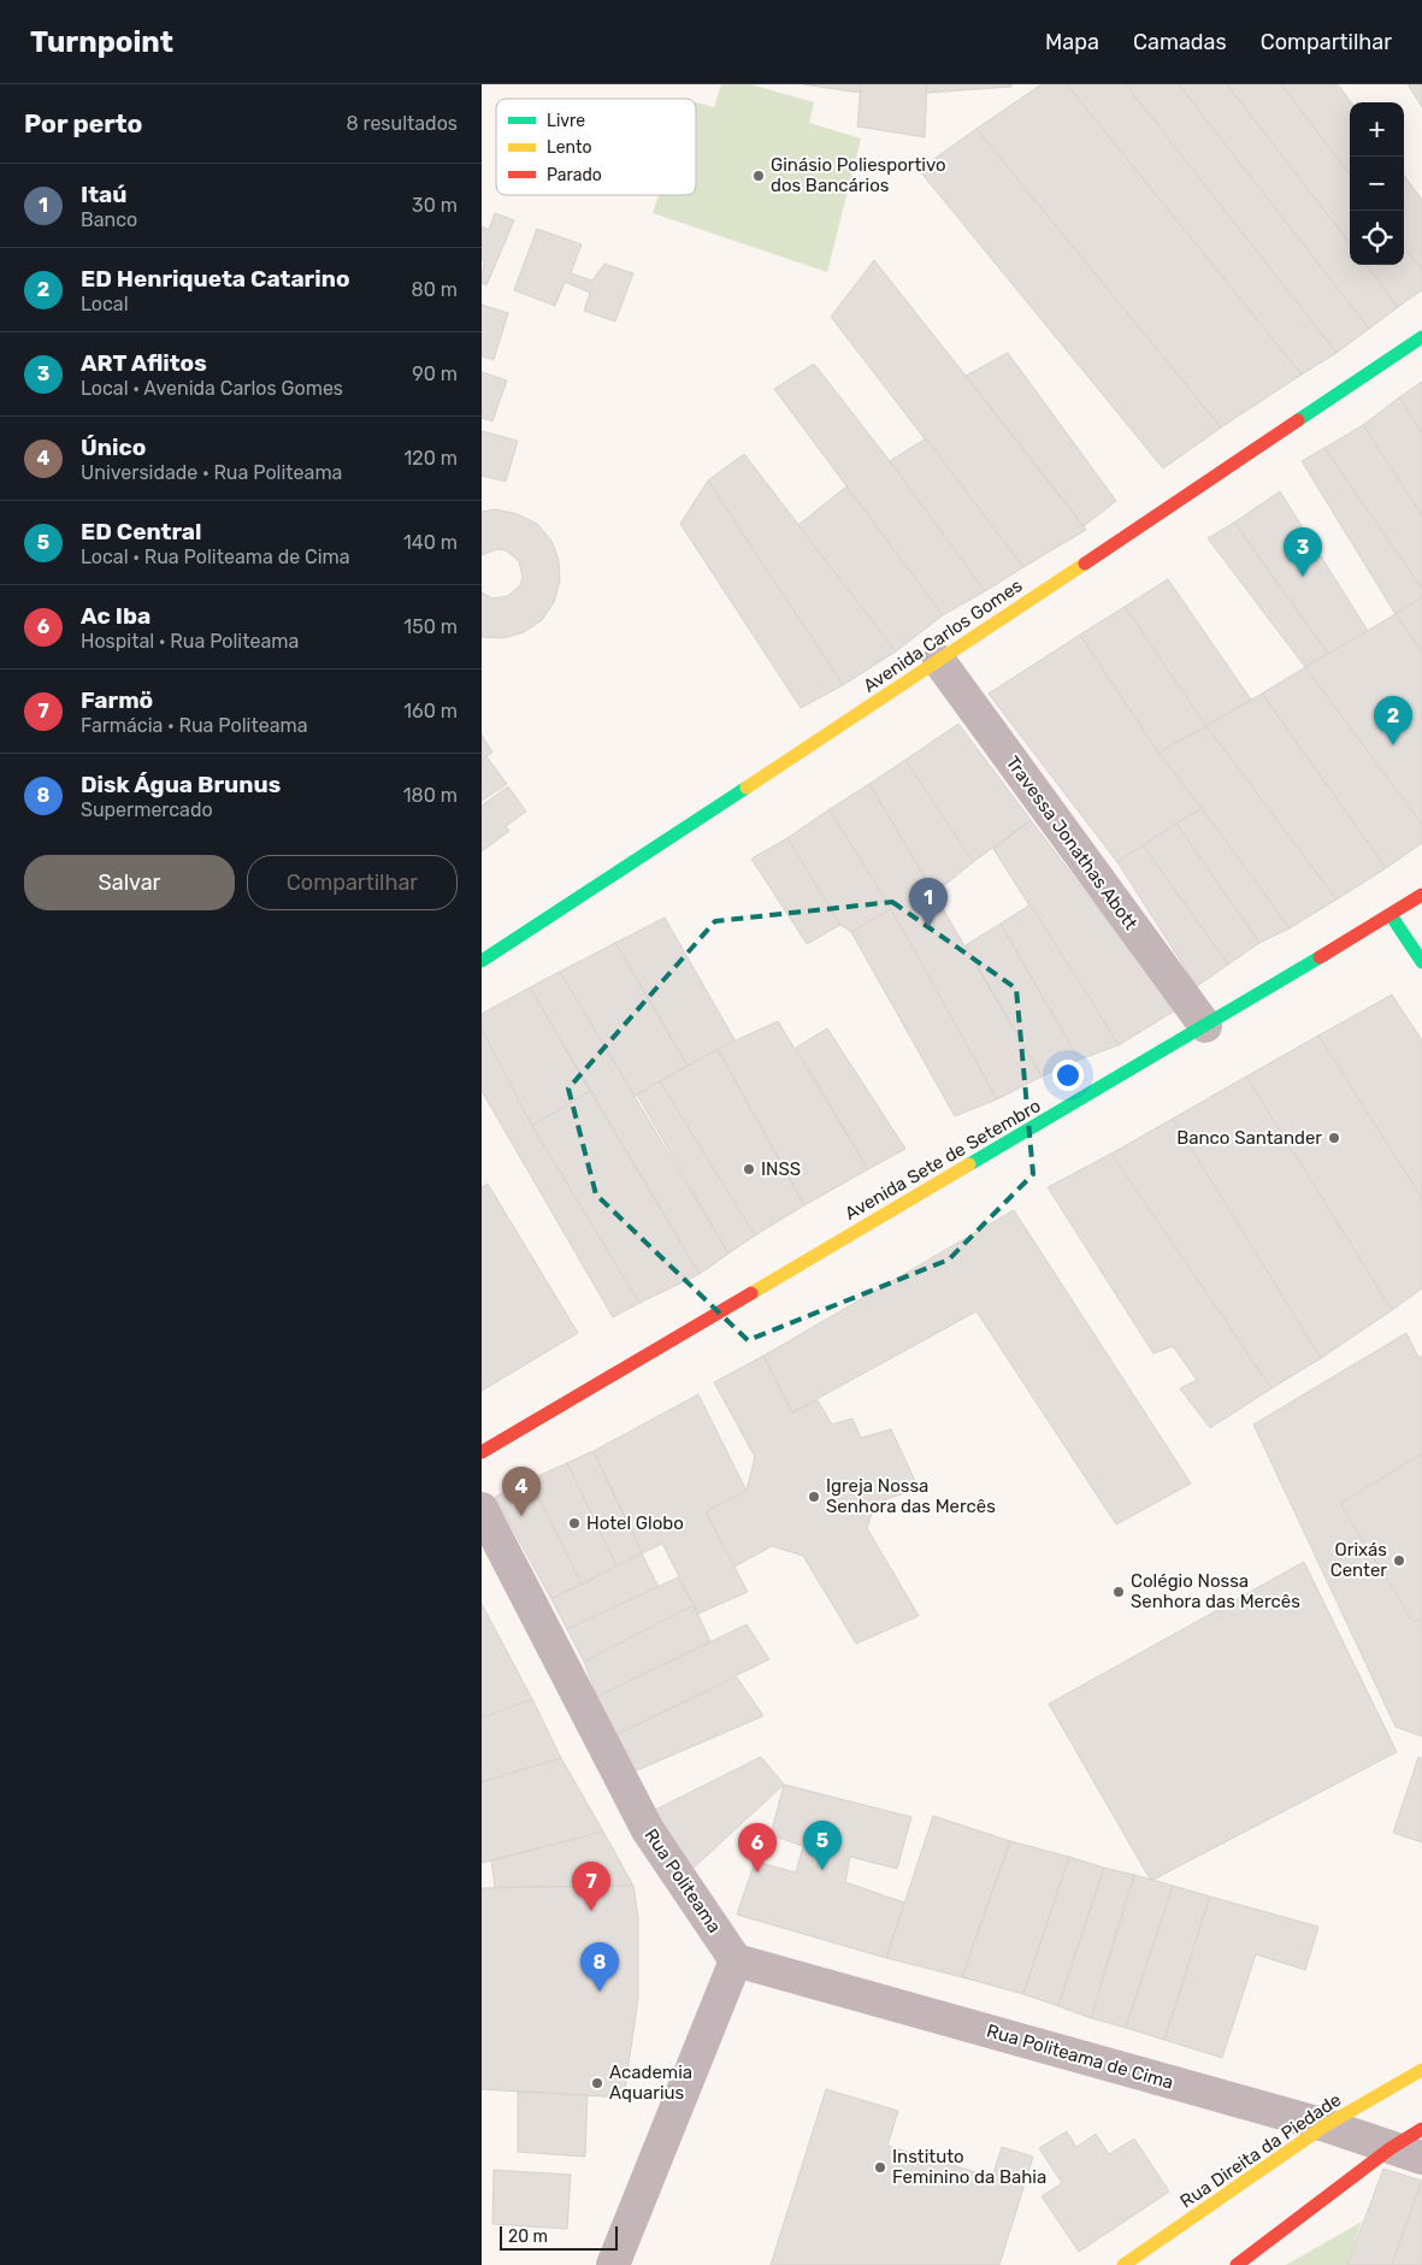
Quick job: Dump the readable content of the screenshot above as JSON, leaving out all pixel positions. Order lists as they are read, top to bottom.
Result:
{
  "streets": {
    "main road": ["Avenida Carlos Gomes", "Avenida Sete de Setembro", "Rua Direita da Piedade"],
    "street": ["Travessa Jonathas Abott", "Rua Politeama", "Rua Politeama de Cima"]
  },
  "crossings": [
    ["Avenida Carlos Gomes", "Travessa Jonathas Abott"],
    ["Travessa Jonathas Abott", "Avenida Sete de Setembro"],
    ["Rua Politeama", "Rua Politeama de Cima"],
    ["Rua Politeama de Cima", "Rua Direita da Piedade"]
  ],
  "places": [
    "Ginásio Poliesportivo dos Bancários",
    "Banco Santander",
    "INSS",
    "Igreja Nossa Senhora das Mercês",
    "Hotel Globo",
    "Orixás Center",
    "Colégio Nossa Senhora das Mercês",
    "Academia Aquarius",
    "Instituto Feminino da Bahia"
  ],
  "legend": ["Livre", "Lento", "Parado"],
  "scale_bar": "20 m",
  "page": {
    "header": "Turnpoint",
    "nav": ["Mapa", "Camadas", "Compartilhar"],
    "heading": ["Por perto", "8 resultados"],
    "map_buttons": ["+", "−"],
    "list": [
      {
        "mark": "1",
        "name": "Itaú",
        "note": "Banco",
        "value": "30 m"
      },
      {
        "mark": "2",
        "name": "ED Henriqueta Catarino",
        "note": "Local",
        "value": "80 m"
      },
      {
        "mark": "3",
        "name": "ART Aflitos",
        "note": "Local · Avenida Carlos Gomes",
        "value": "90 m"
      },
      {
        "mark": "4",
        "name": "Único",
        "note": "Universidade · Rua Politeama",
        "value": "120 m"
      },
      {
        "mark": "5",
        "name": "ED Central",
        "note": "Local · Rua Politeama de Cima",
        "value": "140 m"
      },
      {
        "mark": "6",
        "name": "Ac Iba",
        "note": "Hospital · Rua Politeama",
        "value": "150 m"
      },
      {
        "mark": "7",
        "name": "Farmö",
        "note": "Farmácia · Rua Politeama",
        "value": "160 m"
      },
      {
        "mark": "8",
        "name": "Disk Água Brunus",
        "note": "Supermercado",
        "value": "180 m"
      }
    ],
    "pins": [
      "3",
      "2",
      "1",
      "4",
      "5",
      "6",
      "7",
      "8"
    ],
    "buttons": ["Salvar", "Compartilhar"],
    "scale": "20 m"
  }
}
